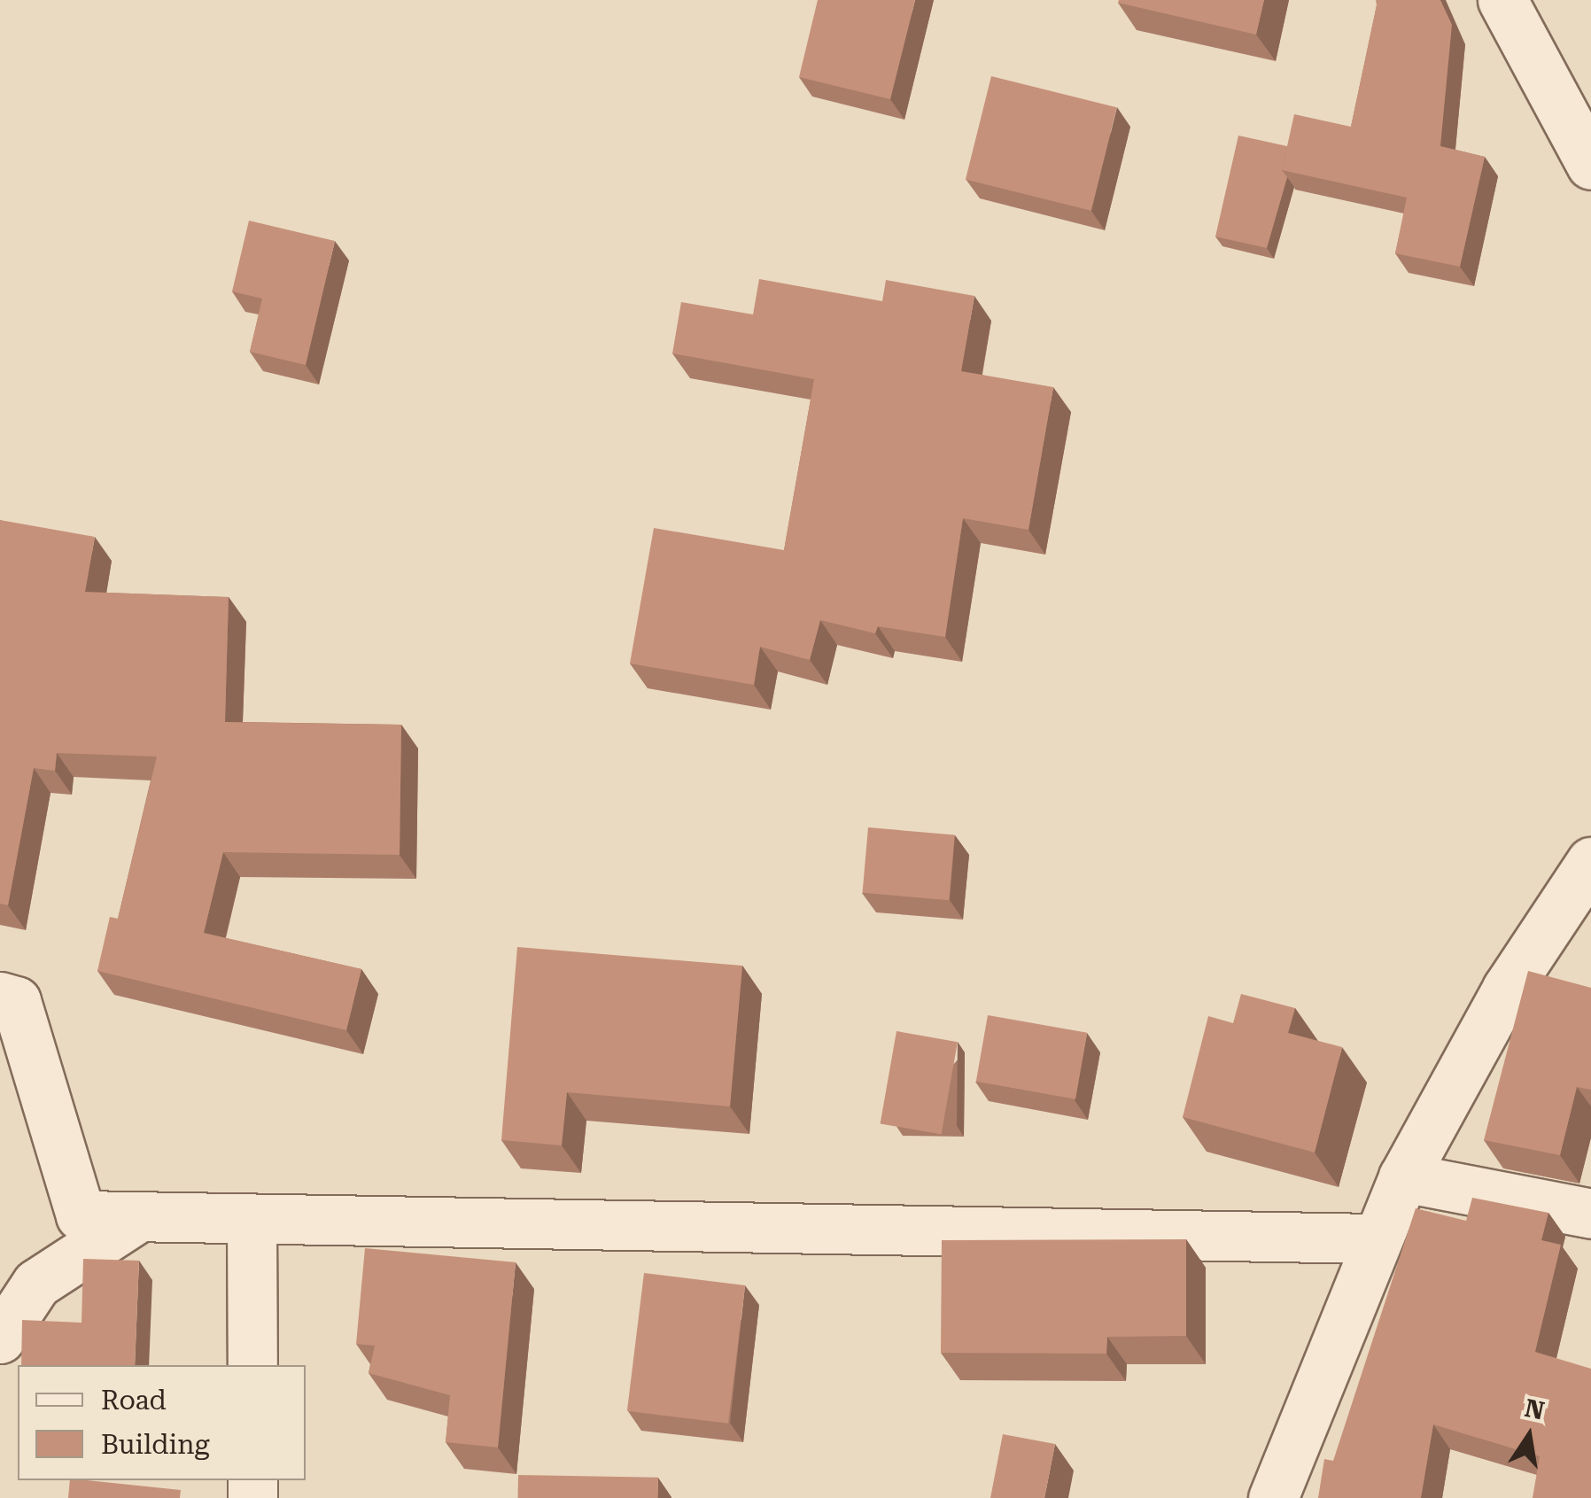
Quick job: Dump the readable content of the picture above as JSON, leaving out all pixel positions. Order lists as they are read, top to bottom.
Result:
{
  "legend": ["Road", "Building"],
  "north": "top"
}
